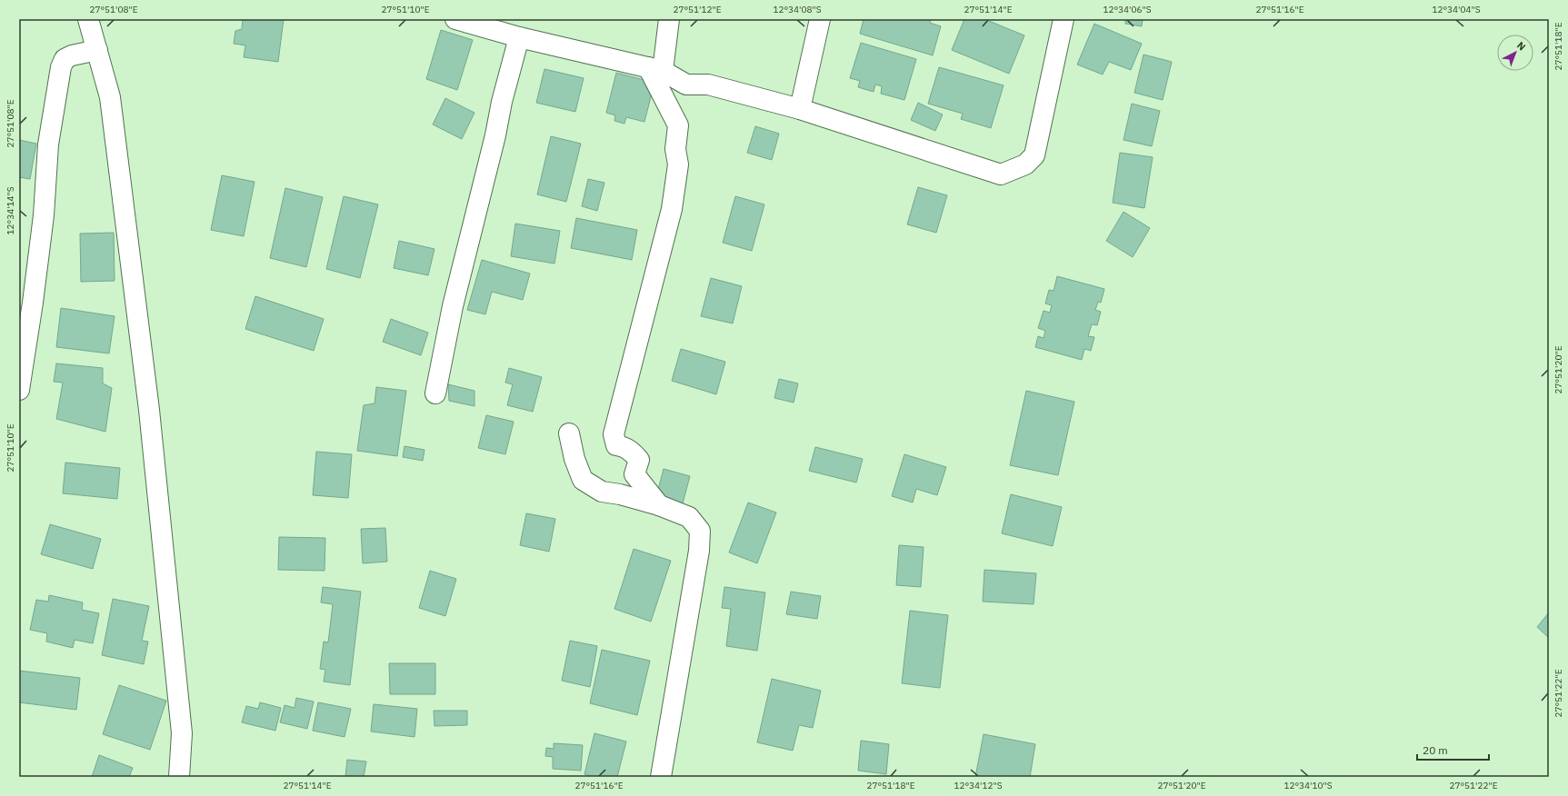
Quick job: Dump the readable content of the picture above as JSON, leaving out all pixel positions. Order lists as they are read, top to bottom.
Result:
{
  "scale_bar": "20 m",
  "north": "top right",
  "coordinates": [
    "27°51'08\"E",
    "27°51'10\"E",
    "27°51'12\"E",
    "12°34'08\"S",
    "27°51'14\"E",
    "12°34'06\"S",
    "27°51'16\"E",
    "12°34'04\"S",
    "27°51'18\"E",
    "12°34'14\"S",
    "27°51'20\"E",
    "27°51'22\"E",
    "12°34'12\"S",
    "12°34'10\"S"
  ]
}
